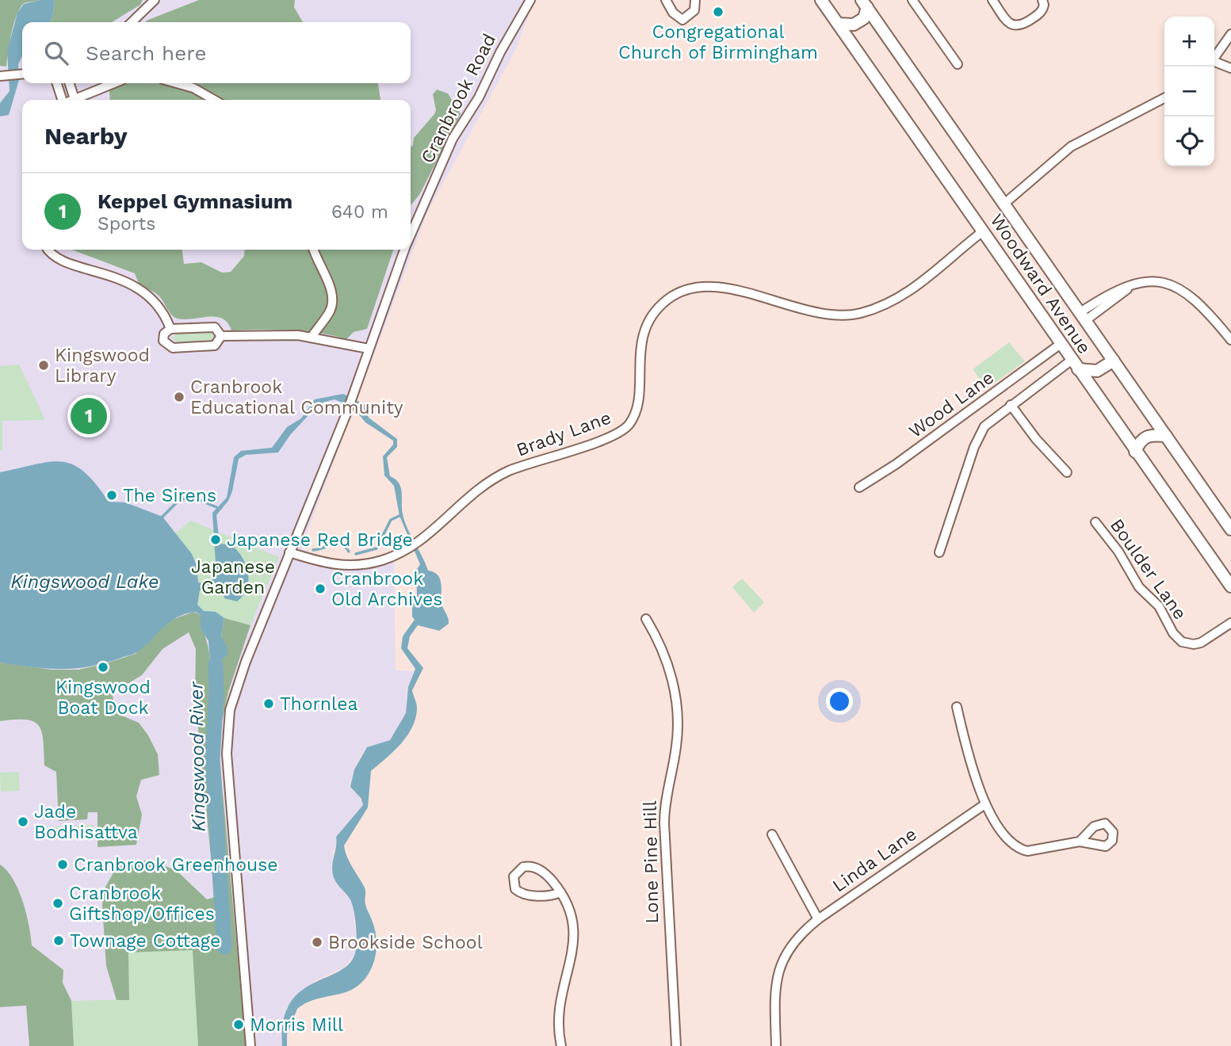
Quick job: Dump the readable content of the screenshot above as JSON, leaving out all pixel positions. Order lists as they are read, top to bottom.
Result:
{
  "streets": {
    "main road": ["Woodward Avenue"],
    "street": [
      "Cranbrook Road",
      "Wood Lane",
      "Brady Lane",
      "Boulder Lane",
      "Linda Lane",
      "Lone Pine Hill"
    ]
  },
  "crossings": [
    ["Cranbrook Road", "Brady Lane"],
    ["Woodward Avenue", "Wood Lane"],
    ["Woodward Avenue", "Brady Lane"]
  ],
  "water": ["Kingswood Lake", "Kingswood River"],
  "parks": ["Japanese Garden"],
  "places": [
    "Congregational Church of Birmingham",
    "Kingswood Library",
    "Cranbrook Educational Community",
    "The Sirens",
    "Japanese Red Bridge",
    "Cranbrook Old Archives",
    "Kingswood Boat Dock",
    "Thornlea",
    "Jade Bodhisattva",
    "Cranbrook Greenhouse",
    "Cranbrook Giftshop/Offices",
    "Townage Cottage",
    "Brookside School",
    "Morris Mill"
  ],
  "page": {
    "map_buttons": ["+", "−"],
    "search": "Search here",
    "heading": "Nearby",
    "list": [
      {
        "mark": "1",
        "name": "Keppel Gymnasium",
        "note": "Sports",
        "value": "640 m"
      }
    ],
    "pins": "1"
  }
}
